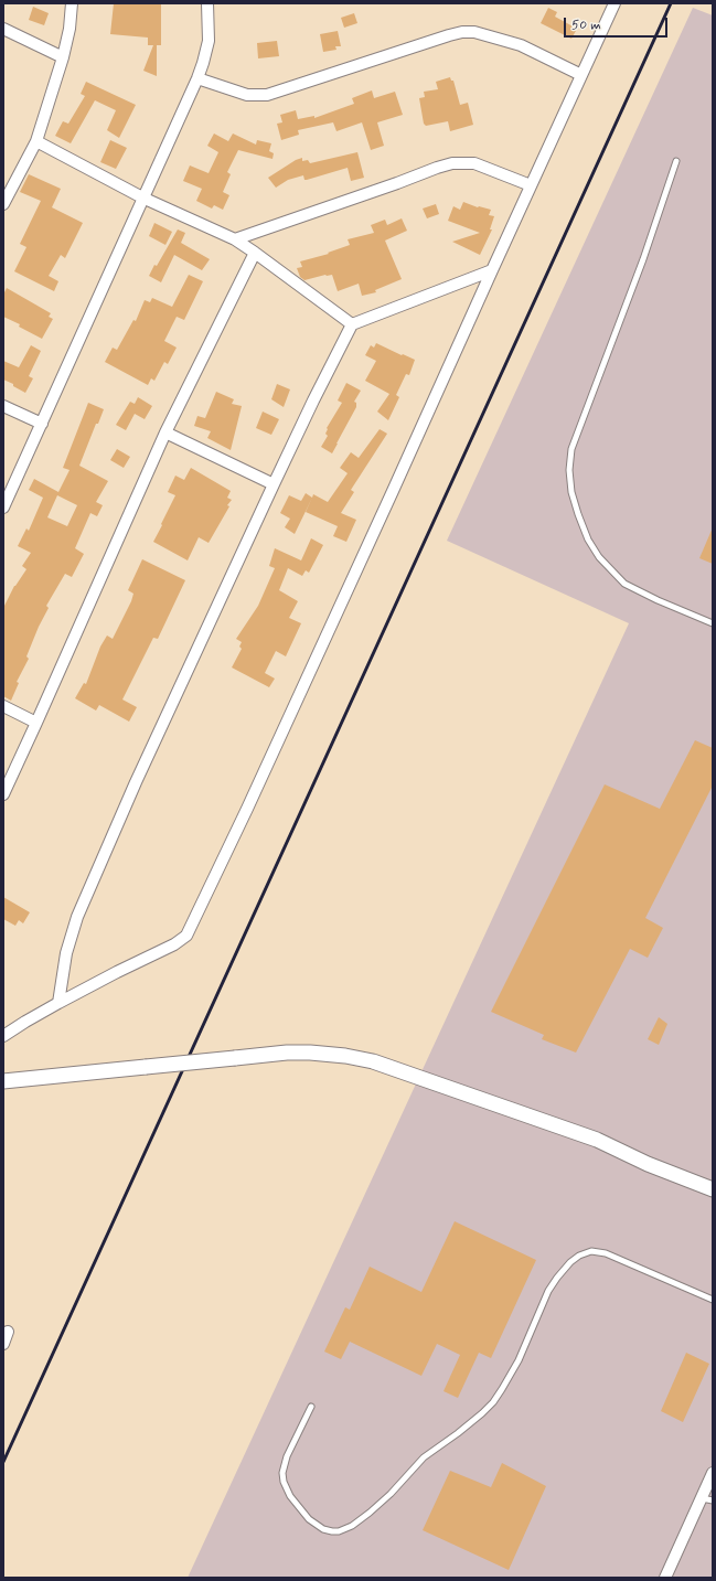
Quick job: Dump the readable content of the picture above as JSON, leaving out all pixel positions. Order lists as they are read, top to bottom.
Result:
{
  "scale_bar": "50 m"
}
